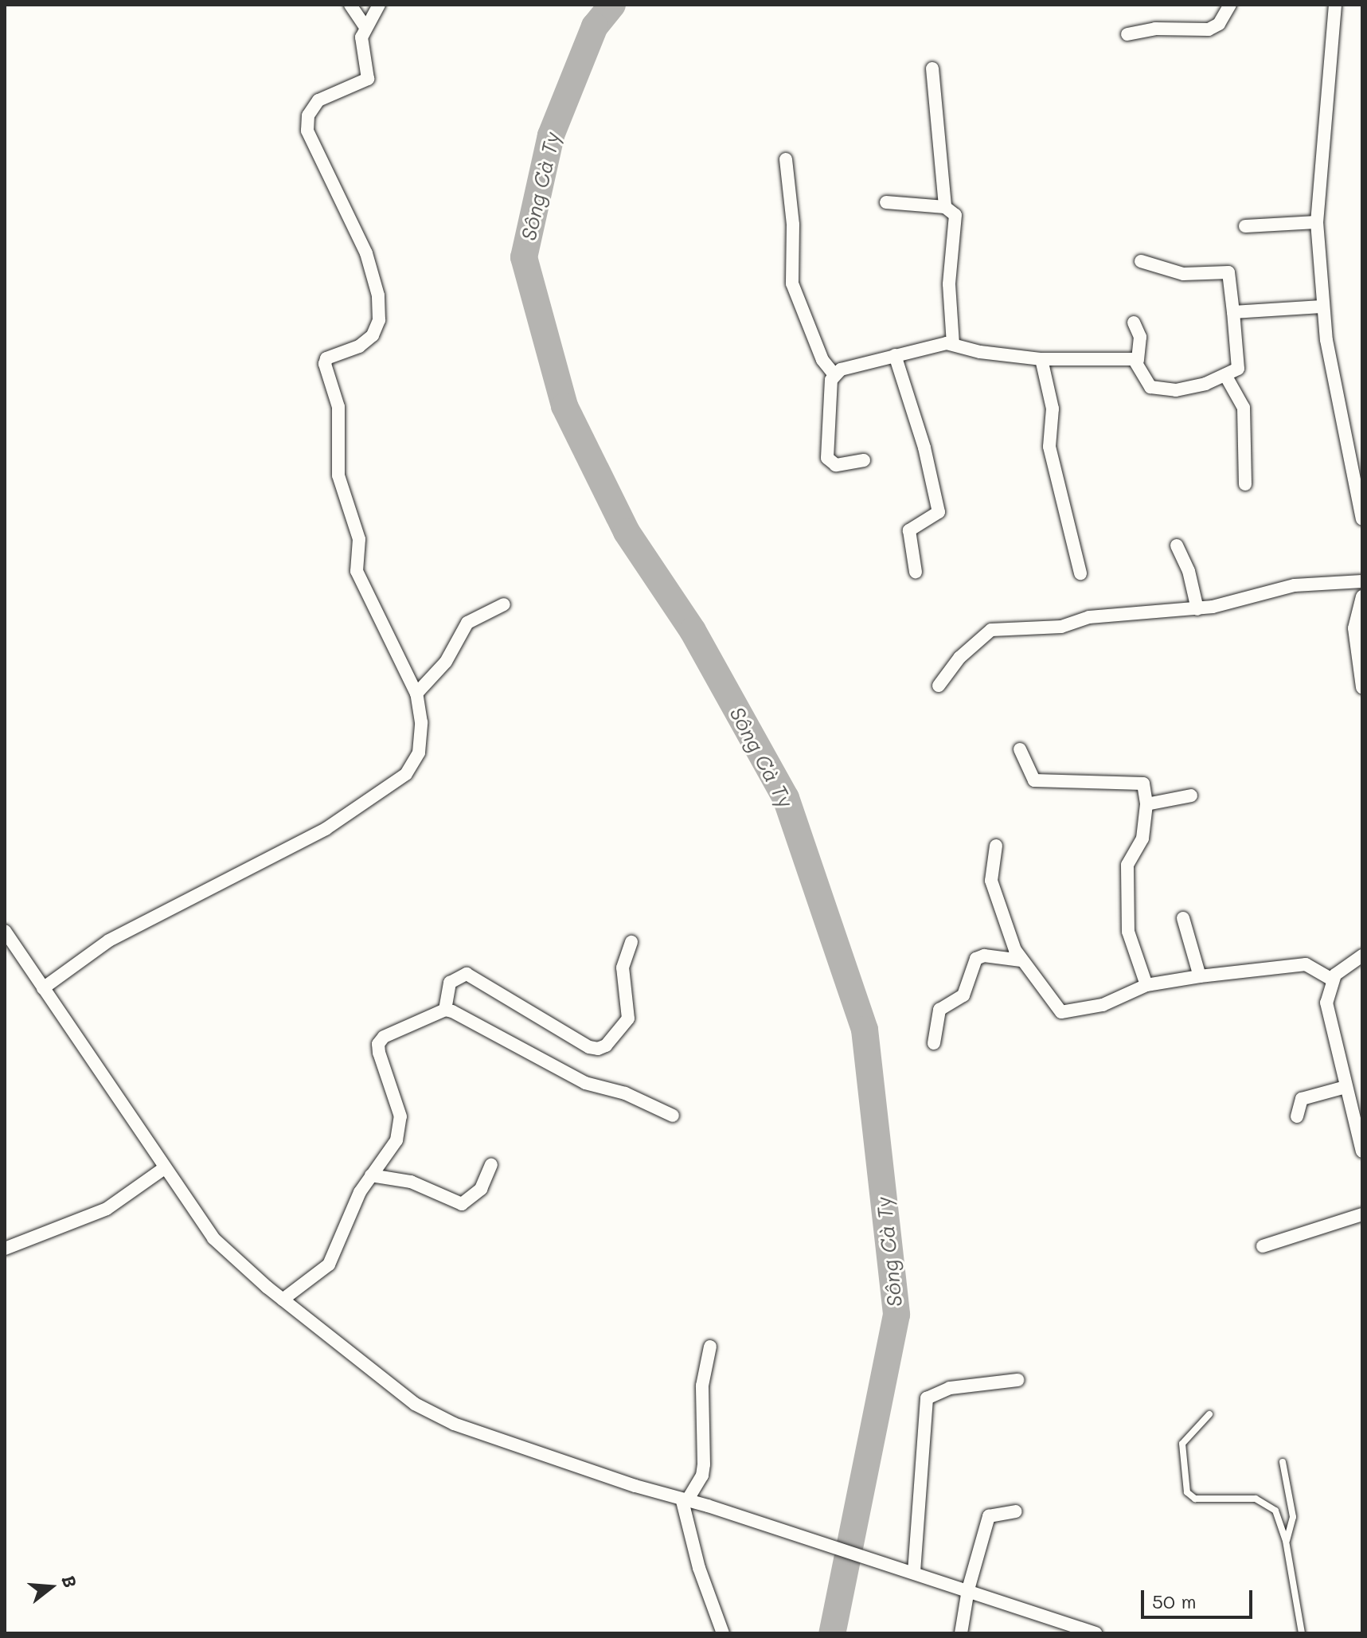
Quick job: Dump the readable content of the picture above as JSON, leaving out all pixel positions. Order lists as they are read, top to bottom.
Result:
{
  "water": ["Sông Cà Ty"],
  "scale_bar": "50 m",
  "north": "right"
}
